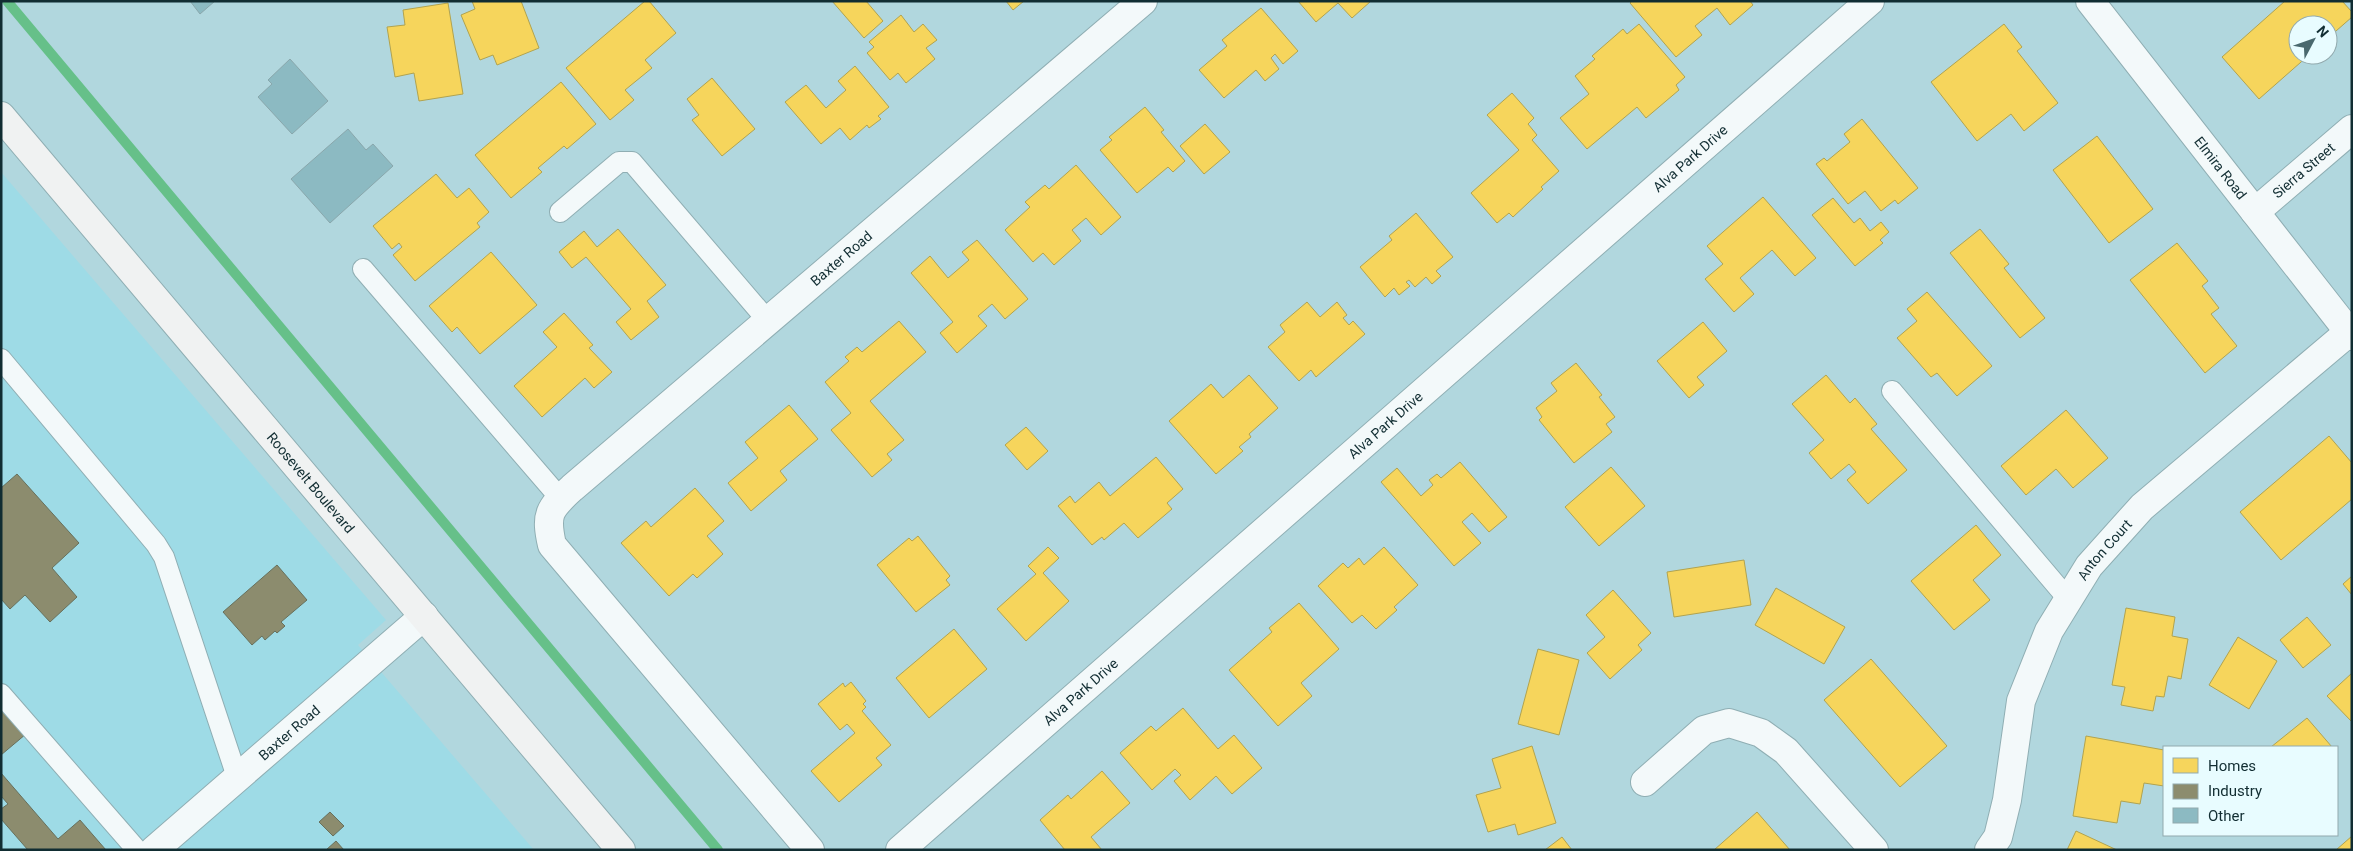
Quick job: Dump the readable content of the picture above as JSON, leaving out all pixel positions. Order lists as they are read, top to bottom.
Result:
{
  "streets": {
    "main road": ["Roosevelt Boulevard"],
    "street": [
      "Alva Park Drive",
      "Elmira Road",
      "Sierra Street",
      "Baxter Road",
      "Anton Court"
    ]
  },
  "crossings": [
    ["Elmira Road", "Sierra Street"],
    ["Elmira Road", "Anton Court"],
    ["Baxter Road", "Roosevelt Boulevard"]
  ],
  "legend": ["Homes", "Industry", "Other"],
  "north": "top right"
}
